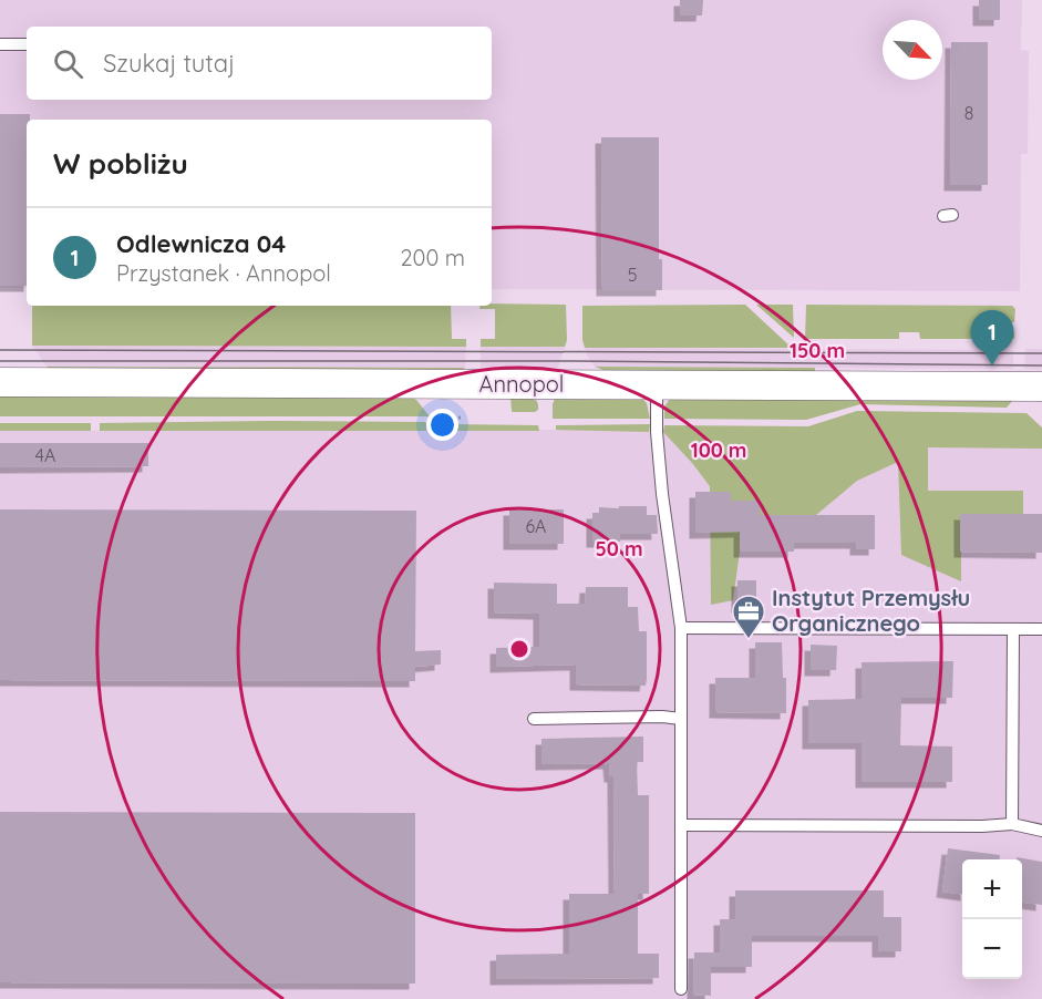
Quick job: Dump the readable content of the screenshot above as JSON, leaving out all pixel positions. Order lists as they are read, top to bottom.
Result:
{
  "streets": {
    "street": ["Annopol"]
  },
  "places": {
    "office": ["Instytut Przemysłu Organicznego"]
  },
  "house_numbers": [
    "8",
    "5",
    "4A",
    "6A"
  ],
  "north": "bottom right",
  "page": {
    "search": "Szukaj tutaj",
    "heading": "W pobliżu",
    "list": [
      {
        "mark": "1",
        "name": "Odlewnicza 04",
        "note": "Przystanek · Annopol",
        "value": "200 m"
      }
    ],
    "pins": "1",
    "map_buttons": ["+", "−"]
  },
  "rings": ["150 m", "100 m", "50 m"]
}
